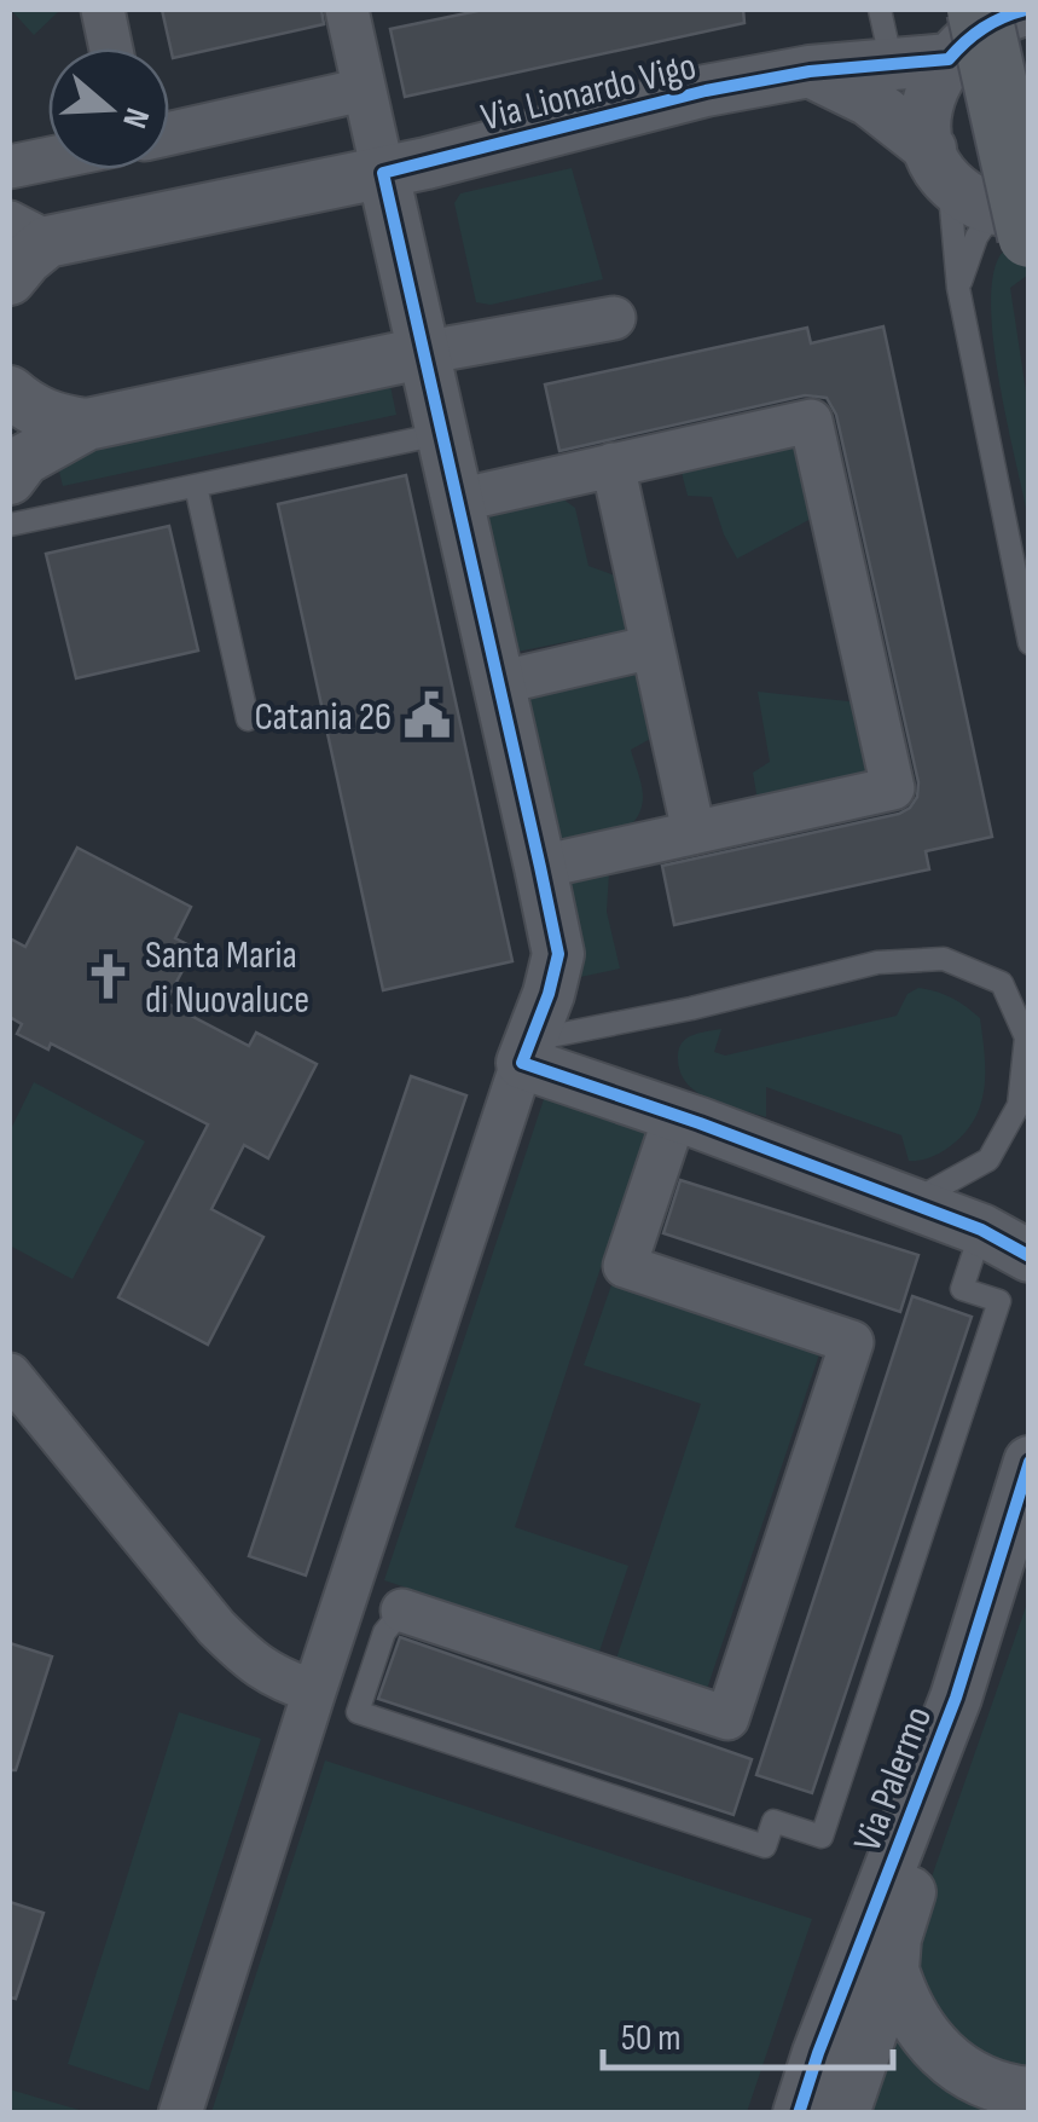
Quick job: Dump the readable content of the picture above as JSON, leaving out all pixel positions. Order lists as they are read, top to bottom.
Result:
{
  "streets": {
    "street": ["Via Lionardo Vigo", "Via Palermo"]
  },
  "places": {
    "public building": ["Catania 26"],
    "church": ["Santa Maria di Nuovaluce"]
  },
  "scale_bar": "50 m",
  "north": "right"
}
